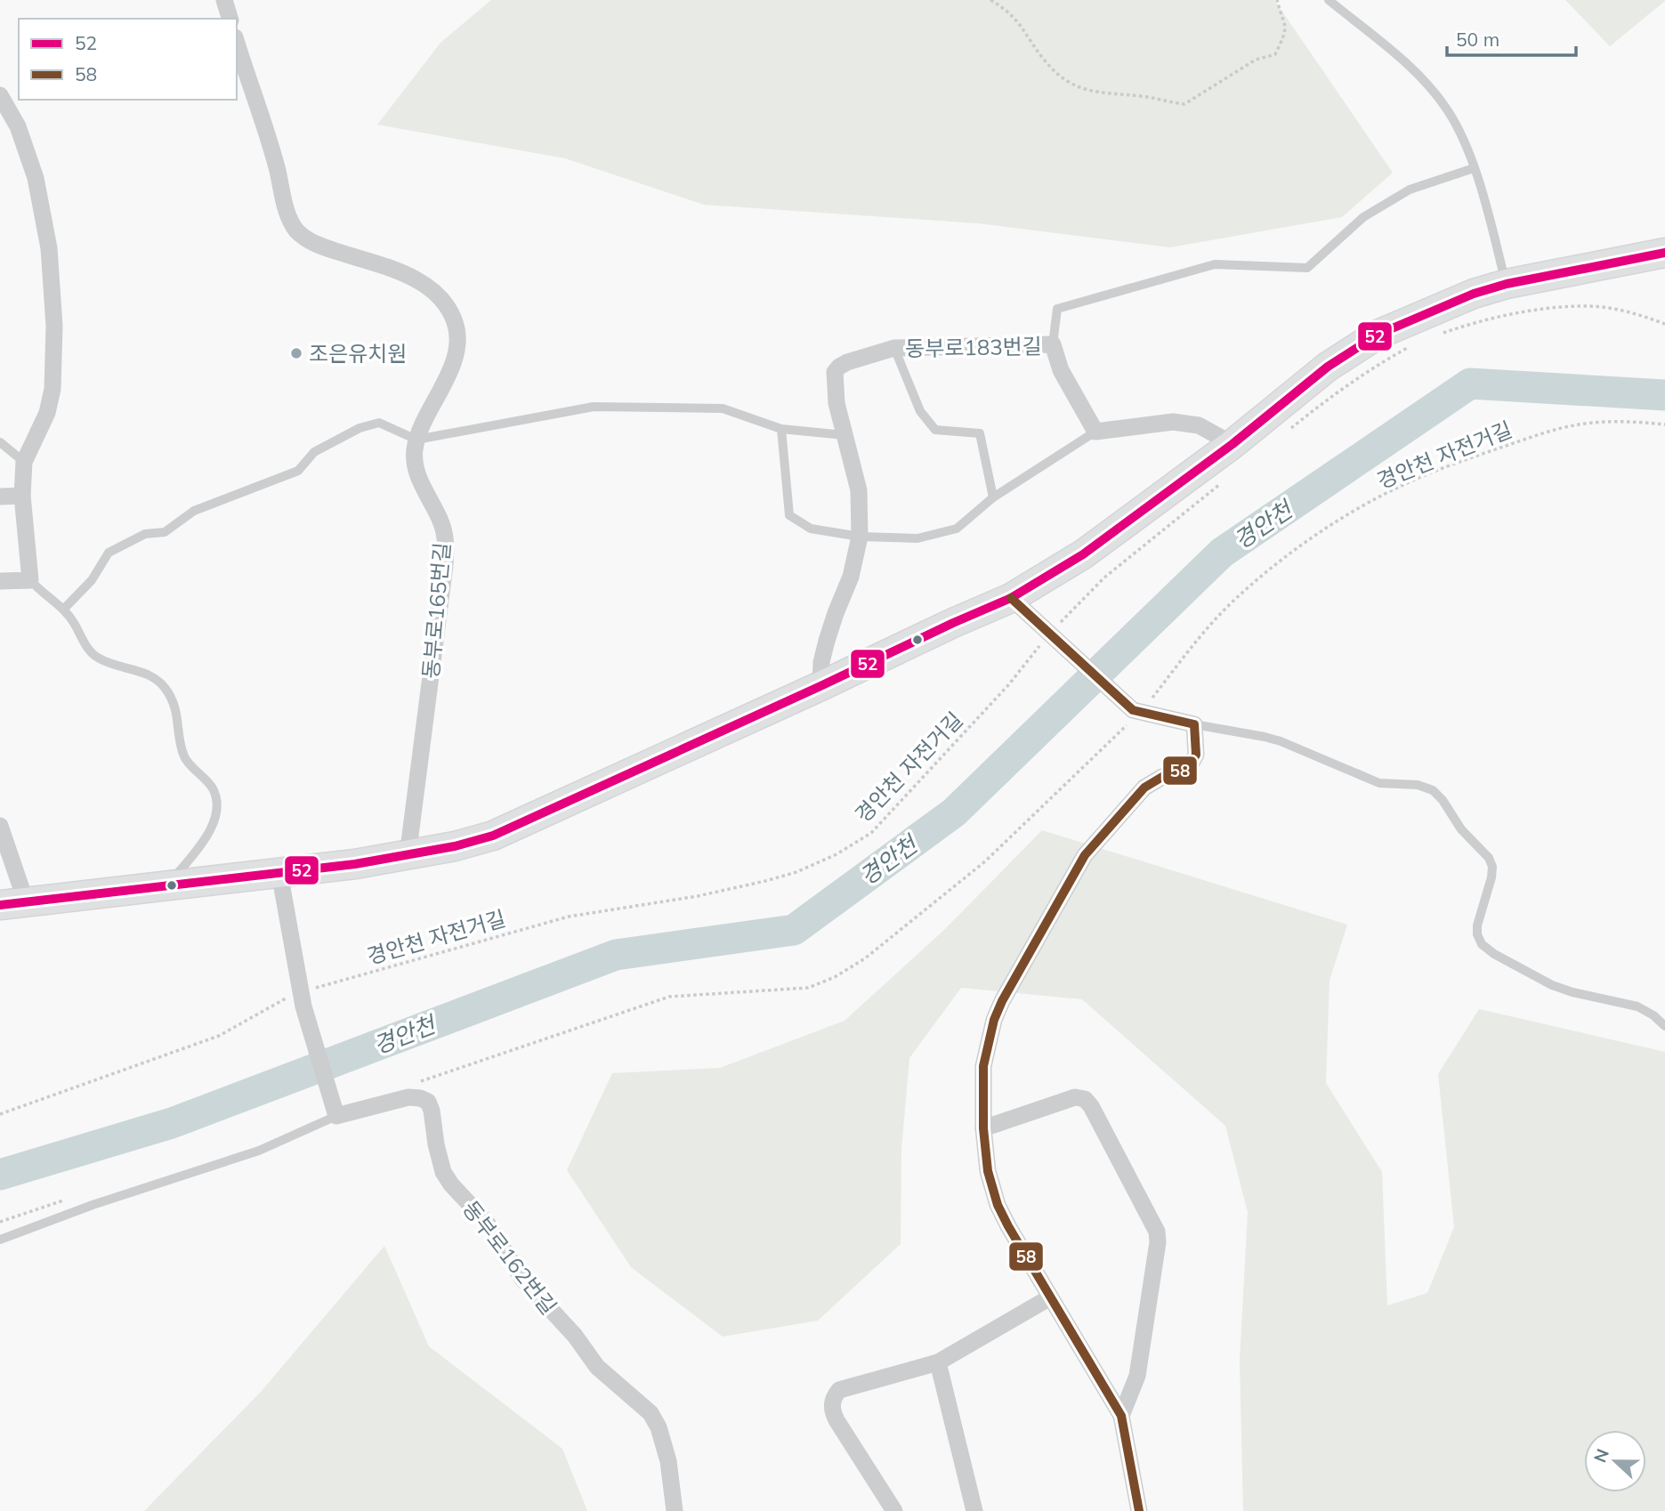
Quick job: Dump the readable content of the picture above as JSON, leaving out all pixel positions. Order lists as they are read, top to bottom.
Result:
{
  "streets": {
    "street": ["동부로183번길", "동부로165번길", "동부로162번길"],
    "path": ["경안천 자전거길"]
  },
  "water": ["경안천"],
  "places": ["조은유치원"],
  "lines": ["transit line 52", "transit line 58"],
  "legend": ["52", "58"],
  "scale_bar": "50 m",
  "north": "left"
}
